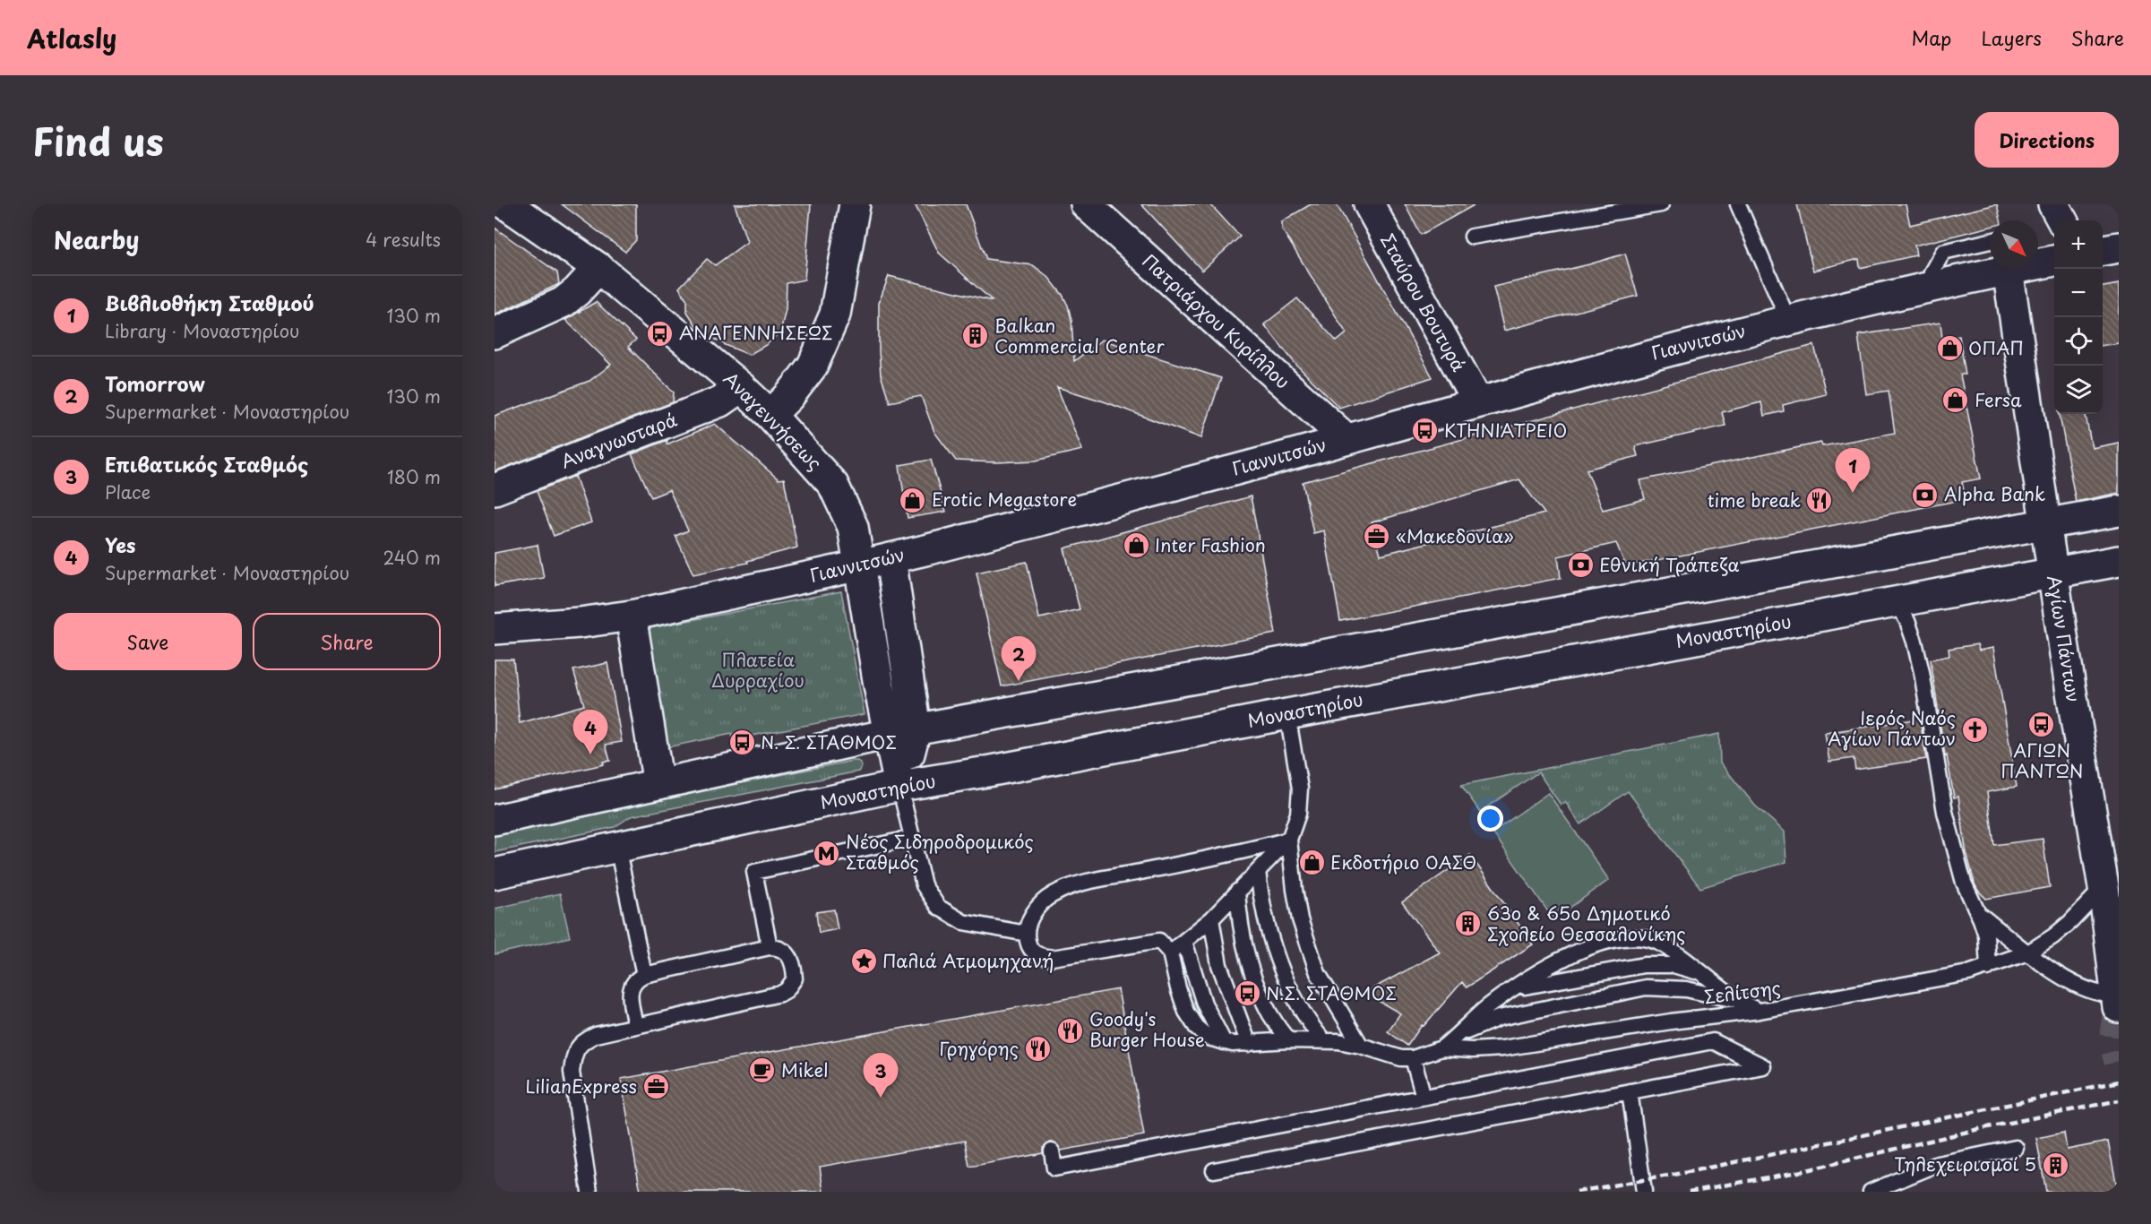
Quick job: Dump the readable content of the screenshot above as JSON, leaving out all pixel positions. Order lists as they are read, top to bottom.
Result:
{
  "streets": {
    "main road": [
      "Σταύρου Βουτυρά",
      "Πατριάρχου Κυρίλλου",
      "Γιαννιτσών",
      "Αναγεννήσεως",
      "Αναγνωσταρά",
      "Μοναστηρίου",
      "Αγίων Πάντων"
    ],
    "lane": ["Σελίτσης"]
  },
  "crossings": [
    ["Σταύρου Βουτυρά", "Γιαννιτσών"],
    ["Πατριάρχου Κυρίλλου", "Γιαννιτσών"],
    ["Γιαννιτσών", "Αναγεννήσεως"],
    ["Γιαννιτσών", "Αγίων Πάντων"],
    ["Αναγεννήσεως", "Αναγνωσταρά"],
    ["Μοναστηρίου", "Αγίων Πάντων"],
    ["Αγίων Πάντων", "Σελίτσης"]
  ],
  "parks": ["Πλατεία Δυρραχίου"],
  "places": {
    "bus stop": [
      "ΑΝΑΓΕΝΝΗΣΕΩΣ",
      "ΚΤΗΝΙΑΤΡΕΙΟ",
      "ΑΓΙΩΝ ΠΑΝΤΩΝ",
      "Ν. Σ. ΣΤΑΘΜΟΣ",
      "Ν.Σ. ΣΤΑΘΜΟΣ"
    ],
    "building": ["Balkan Commercial Center", "63ο & 65o Δημοτικό Σχολείο Θεσσαλονίκης", "Τηλεχειρισμοί 5"],
    "shop": [
      "ΟΠΑΠ",
      "Fersa",
      "Erotic Megastore",
      "Inter Fashion",
      "Εκδοτήριο ΟΑΣΘ"
    ],
    "bank": ["Alpha Bank", "Εθνική Τράπεζα"],
    "restaurant": ["time break", "Goody's Burger House", "Γρηγόρης"],
    "office": ["«Μακεδονία»", "LilianExpress"],
    "church": ["Ιερός Ναός Αγίων Πάντων"],
    "metro station": ["Νέος Σιδηροδρομικός Σταθμός"],
    "place": ["Παλιά Ατμομηχανή"],
    "cafe": ["Mikel"]
  },
  "north": "bottom right",
  "page": {
    "header": "Atlasly",
    "nav": ["Map", "Layers", "Share"],
    "title": "Find us",
    "buttons": [
      "Directions",
      ["Save", "Share"]
    ],
    "heading": ["Nearby", "4 results"],
    "map_buttons": ["+", "−"],
    "list": [
      {
        "mark": "1",
        "name": "Βιβλιοθήκη Σταθμού",
        "note": "Library · Μοναστηρίου",
        "value": "130 m"
      },
      {
        "mark": "2",
        "name": "Tomorrow",
        "note": "Supermarket · Μοναστηρίου",
        "value": "130 m"
      },
      {
        "mark": "3",
        "name": "Επιβατικός Σταθμός",
        "note": "Place",
        "value": "180 m"
      },
      {
        "mark": "4",
        "name": "Yes",
        "note": "Supermarket · Μοναστηρίου",
        "value": "240 m"
      }
    ],
    "pins": [
      "1",
      "2",
      "4",
      "3"
    ]
  }
}
